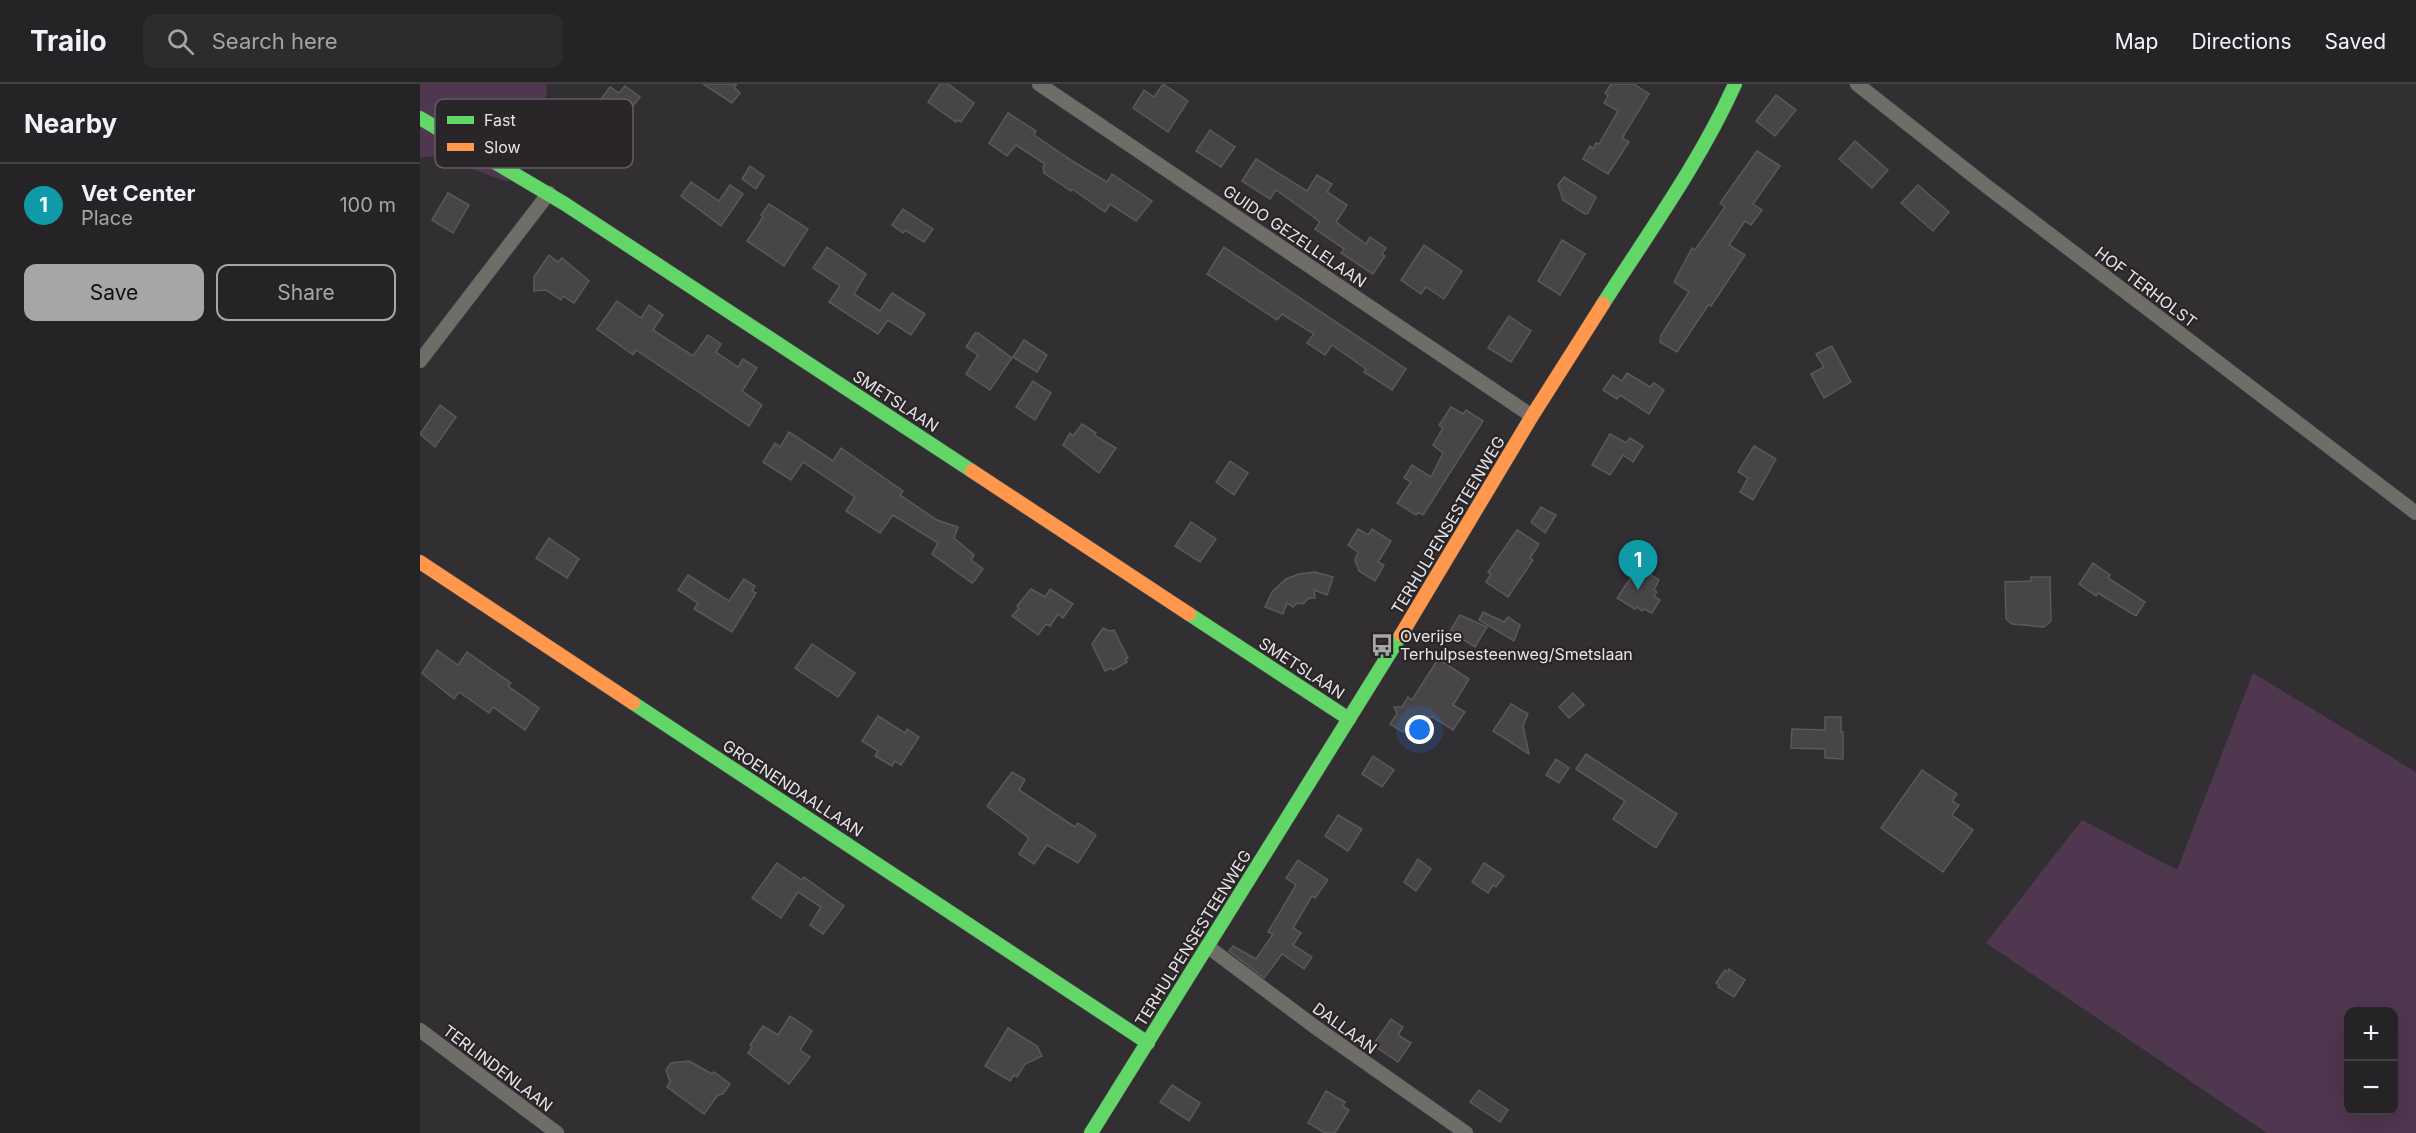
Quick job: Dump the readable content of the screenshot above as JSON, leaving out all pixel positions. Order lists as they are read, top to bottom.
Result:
{
  "streets": {
    "street": [
      "GUIDO GEZELLELAAN",
      "HOF TERHOLST",
      "SMETSLAAN",
      "TERHULPENSESTEENWEG",
      "GROENENDAALLAAN",
      "DALLAAN",
      "TERLINDENLAAN"
    ]
  },
  "crossings": [
    ["GUIDO GEZELLELAAN", "TERHULPENSESTEENWEG"],
    ["SMETSLAAN", "TERHULPENSESTEENWEG"],
    ["TERHULPENSESTEENWEG", "GROENENDAALLAAN"],
    ["TERHULPENSESTEENWEG", "DALLAAN"]
  ],
  "places": {
    "bus stop": ["Overijse Terhulpsesteenweg/Smetslaan"]
  },
  "legend": ["Fast", "Slow"],
  "page": {
    "header": "Trailo",
    "search": "Search here",
    "nav": ["Map", "Directions", "Saved"],
    "heading": "Nearby",
    "list": [
      {
        "mark": "1",
        "name": "Vet Center",
        "note": "Place",
        "value": "100 m"
      }
    ],
    "buttons": ["Save", "Share"],
    "pins": "1",
    "map_buttons": ["+", "−"]
  }
}
